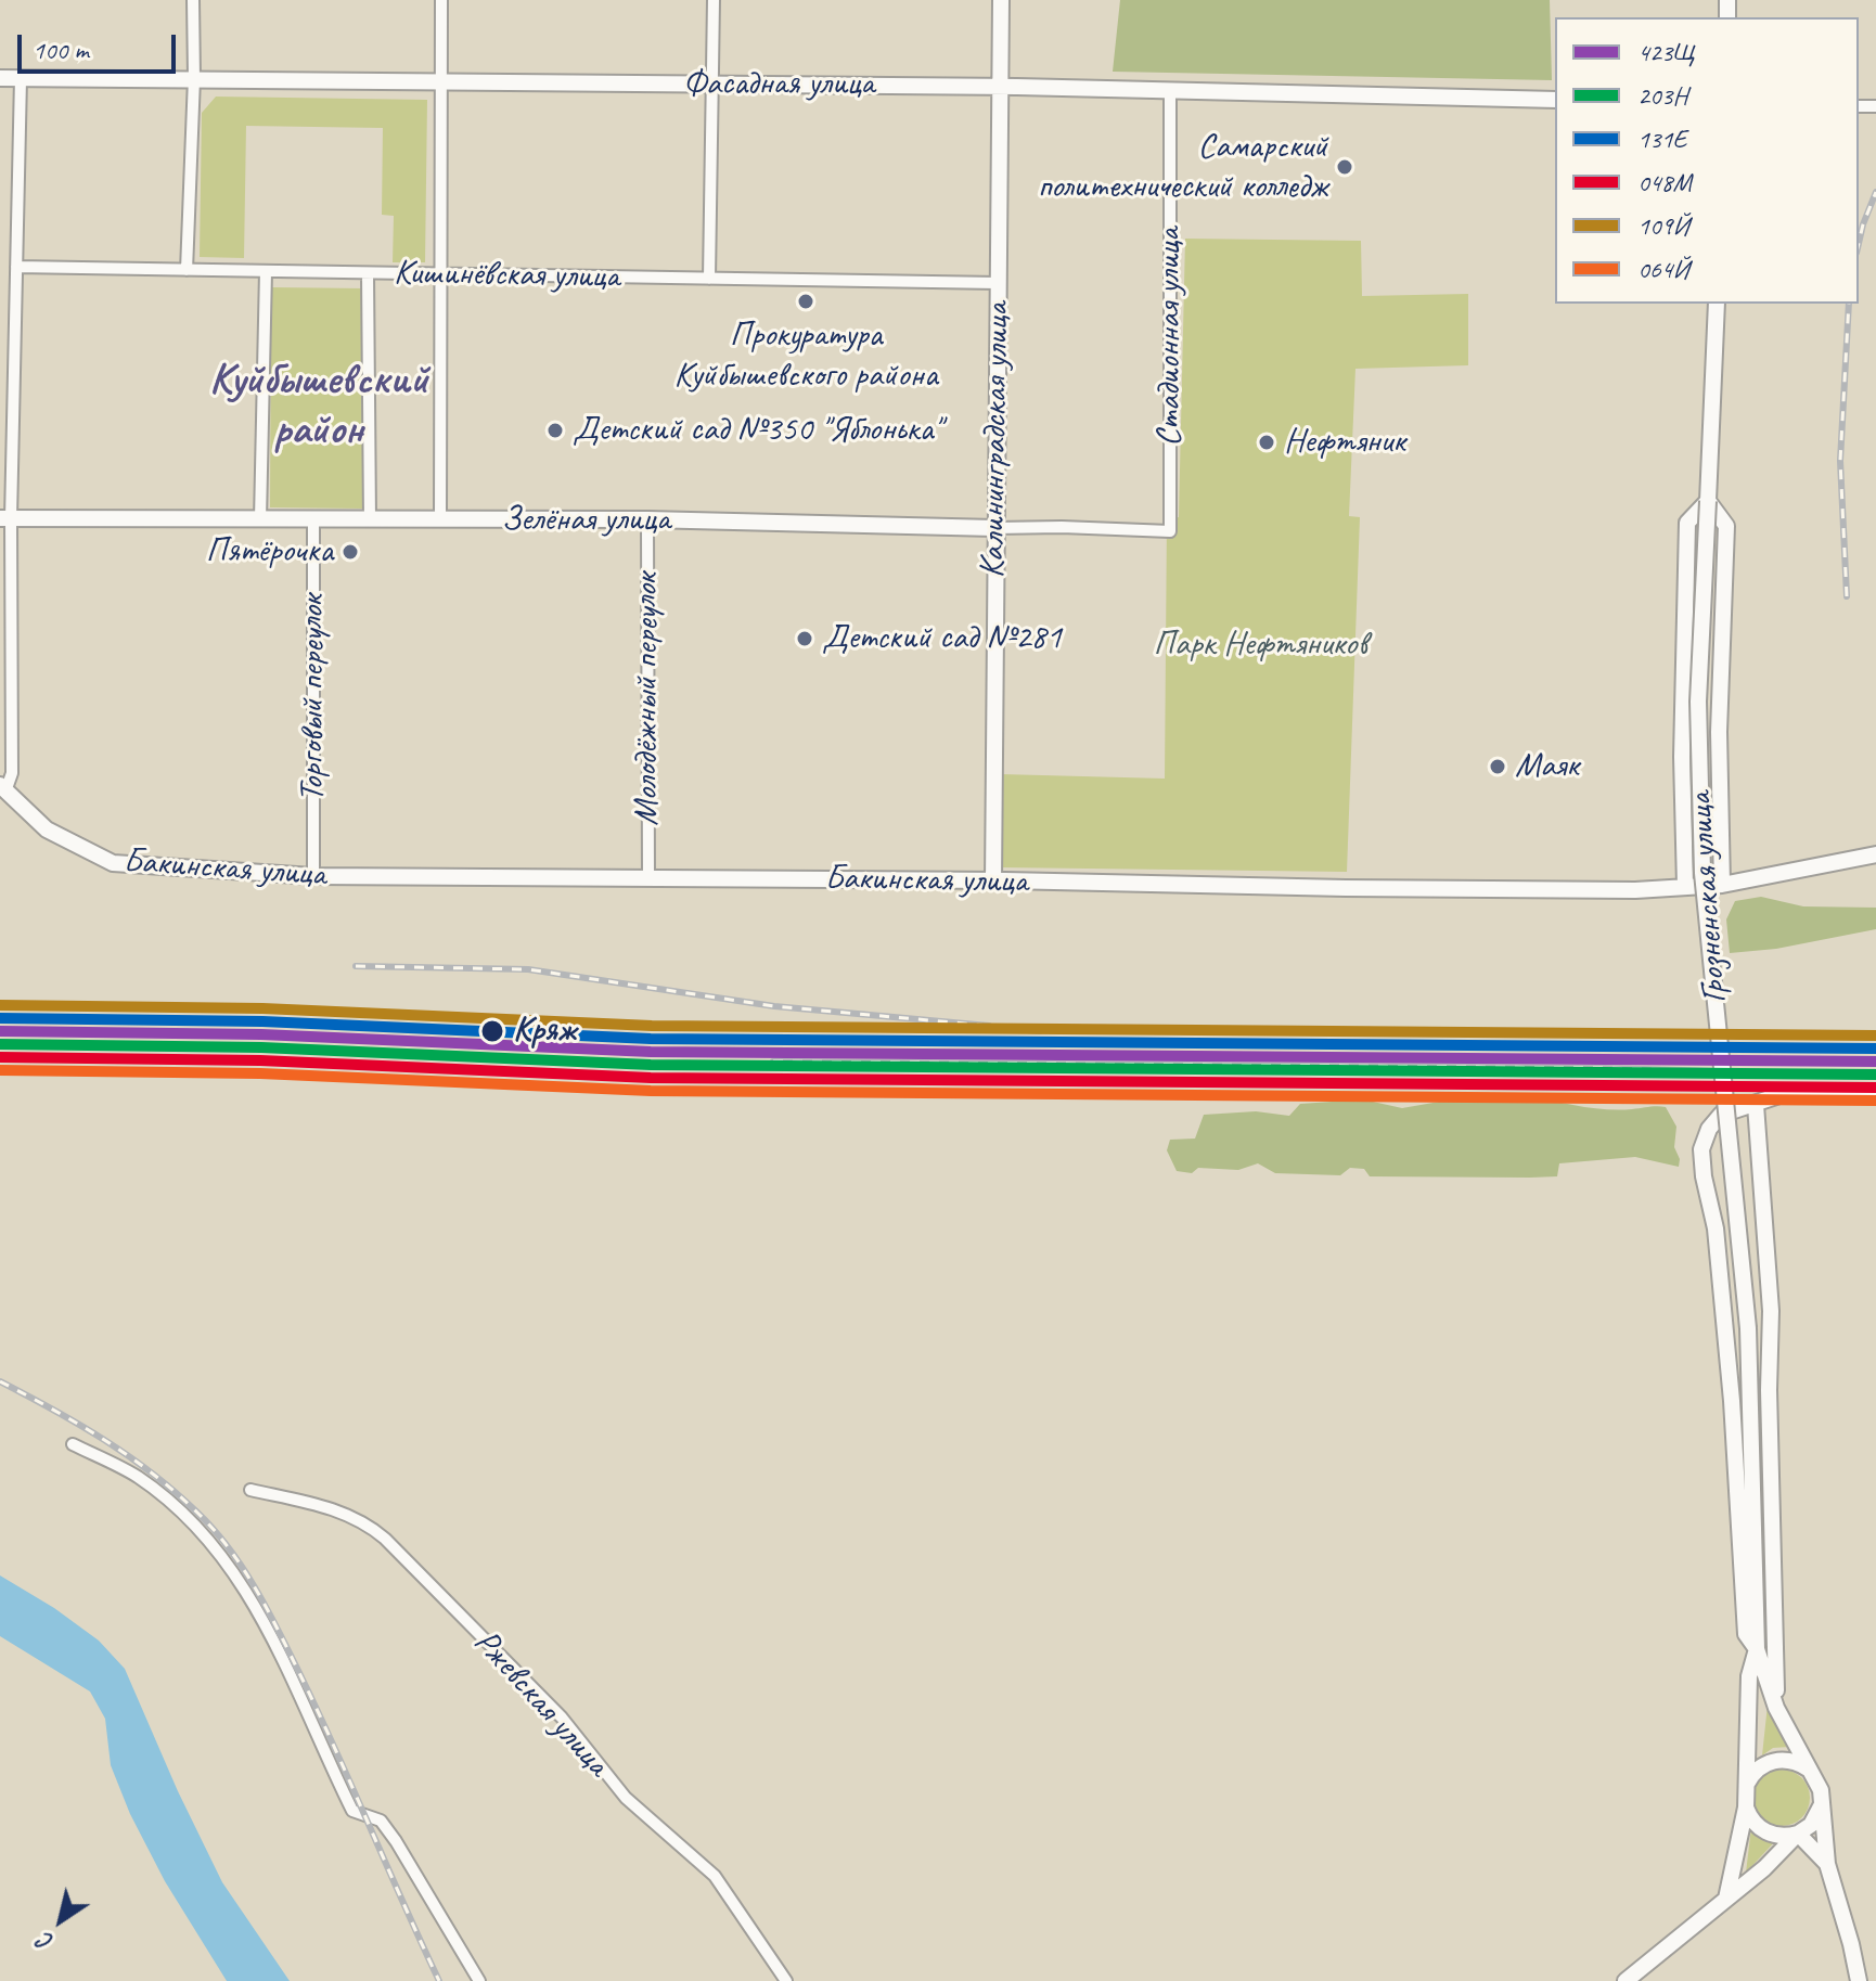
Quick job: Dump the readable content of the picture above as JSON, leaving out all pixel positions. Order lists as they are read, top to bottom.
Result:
{
  "streets": {
    "main road": [
      "Фасадная улица",
      "Калининградская улица",
      "Зелёная улица",
      "Бакинская улица",
      "Грозненская улица"
    ],
    "street": [
      "Кишинёвская улица",
      "Стадионная улица",
      "Торговый переулок",
      "Молодёжный переулок",
      "Ржевская улица"
    ]
  },
  "crossings": [
    ["Фасадная улица", "Стадионная улица"],
    ["Фасадная улица", "Калининградская улица"],
    ["Кишинёвская улица", "Калининградская улица"],
    ["Стадионная улица", "Зелёная улица"],
    ["Калининградская улица", "Зелёная улица"],
    ["Калининградская улица", "Бакинская улица"],
    ["Зелёная улица", "Торговый переулок"],
    ["Зелёная улица", "Молодёжный переулок"],
    ["Торговый переулок", "Бакинская улица"],
    ["Молодёжный переулок", "Бакинская улица"]
  ],
  "districts": ["Куйбышевский район"],
  "parks": ["Парк Нефтяников"],
  "places": [
    "Самарский политехнический колледж",
    "Прокуратура Куйбышевского района",
    "Детский сад №350 \"Яблонька\"",
    "Нефтяник",
    "Пятёрочка",
    "Детский сад №281",
    "Маяк",
    "Кряж"
  ],
  "lines": [
    "transit line 109Й",
    "transit line 131Е",
    "transit line 423Щ",
    "transit line 203Н",
    "transit line 048М",
    "transit line 064Й"
  ],
  "legend": [
    "423Щ",
    "203Н",
    "131Е",
    "048М",
    "109Й",
    "064Й"
  ],
  "scale_bar": "100 m",
  "north": "bottom left"
}
